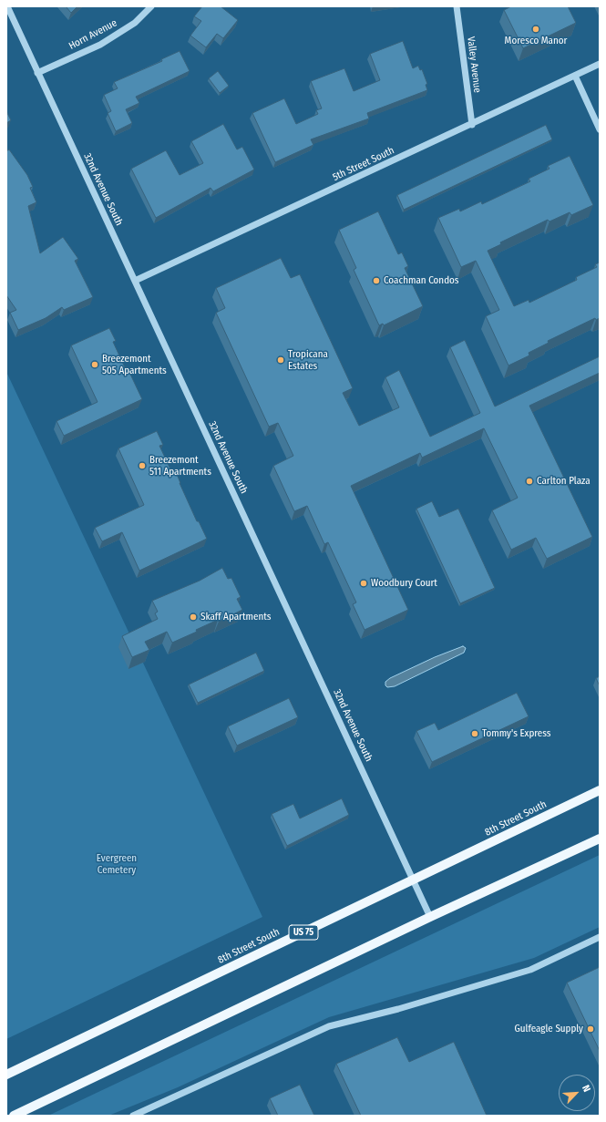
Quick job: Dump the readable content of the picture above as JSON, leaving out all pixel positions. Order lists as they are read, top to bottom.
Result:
{
  "streets": {
    "main road": ["8th Street South", "US 75"],
    "street": [
      "Horn Avenue",
      "Valley Avenue",
      "5th Street South",
      "32nd Avenue South"
    ]
  },
  "crossings": [
    ["Horn Avenue", "32nd Avenue South"],
    ["Valley Avenue", "5th Street South"],
    ["5th Street South", "32nd Avenue South"],
    ["32nd Avenue South", "8th Street South"]
  ],
  "parks": ["Evergreen Cemetery"],
  "places": [
    "Moresco Manor",
    "Coachman Condos",
    "Tropicana Estates",
    "Breezemont 505 Apartments",
    "Breezemont 511 Apartments",
    "Carlton Plaza",
    "Woodbury Court",
    "Skaff Apartments",
    "Tommy's Express",
    "Gulfeagle Supply"
  ],
  "north": "top right"
}
